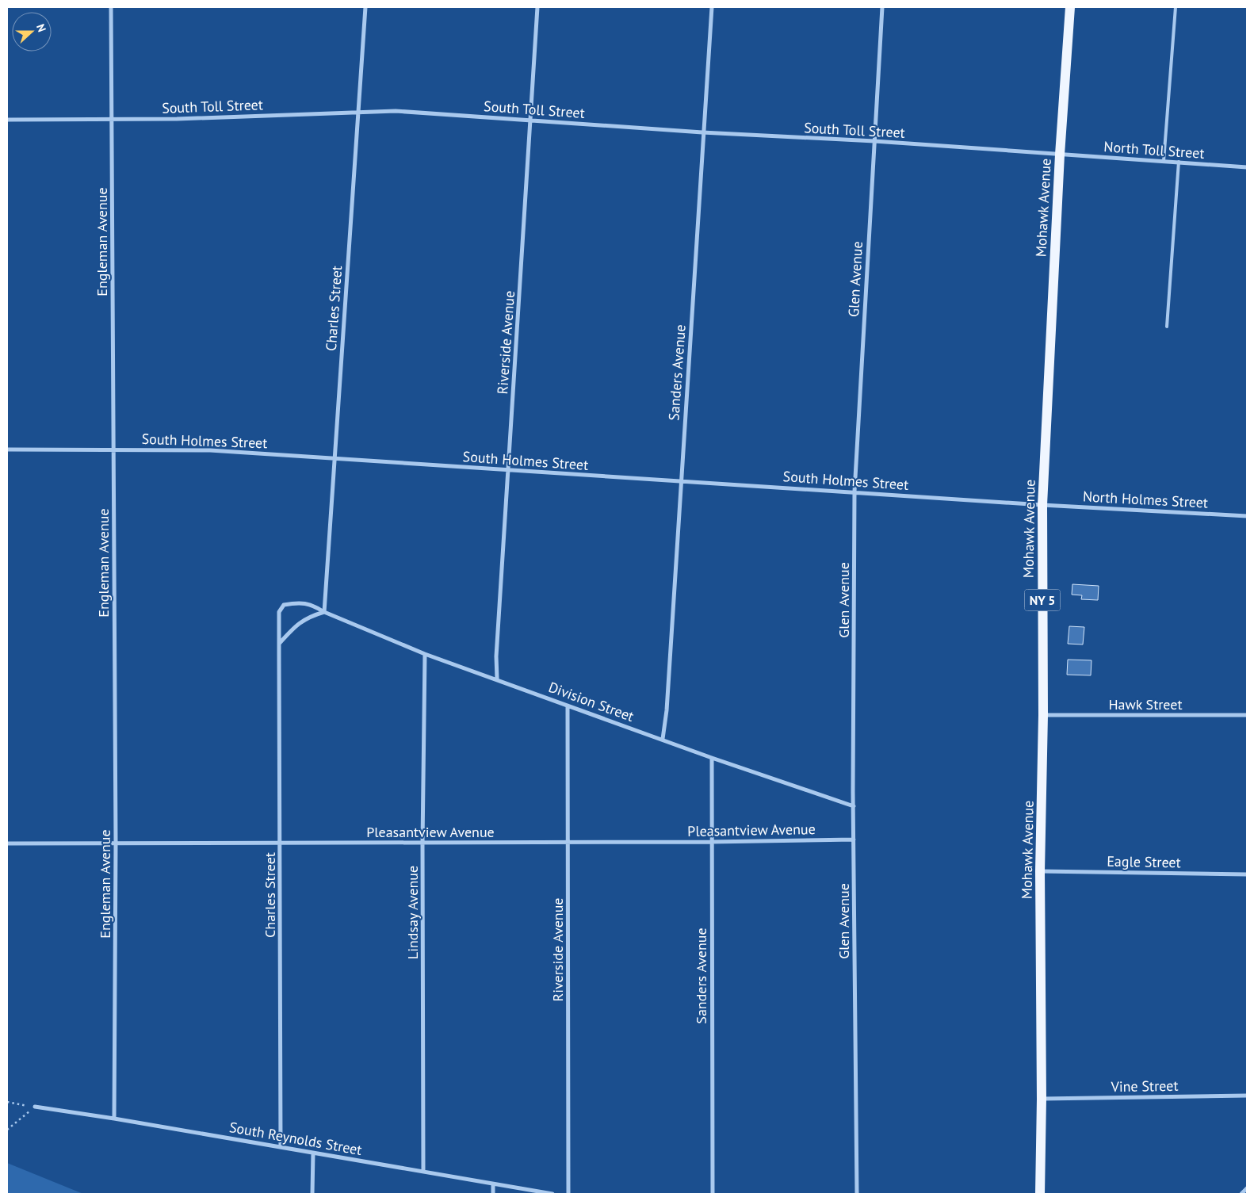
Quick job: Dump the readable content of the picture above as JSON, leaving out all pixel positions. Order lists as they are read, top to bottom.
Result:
{
  "streets": {
    "main road": ["Mohawk Avenue", "NY 5"],
    "street": [
      "South Toll Street",
      "North Toll Street",
      "Engleman Avenue",
      "Glen Avenue",
      "Charles Street",
      "Riverside Avenue",
      "Sanders Avenue",
      "South Holmes Street",
      "North Holmes Street",
      "Division Street",
      "Hawk Street",
      "Pleasantview Avenue",
      "Eagle Street",
      "Lindsay Avenue",
      "Vine Street",
      "South Reynolds Street"
    ]
  },
  "crossings": [
    ["South Toll Street", "North Toll Street"],
    ["South Toll Street", "Mohawk Avenue"],
    ["South Toll Street", "Engleman Avenue"],
    ["South Toll Street", "Glen Avenue"],
    ["South Toll Street", "Charles Street"],
    ["South Toll Street", "Riverside Avenue"],
    ["South Toll Street", "Sanders Avenue"],
    ["North Toll Street", "Mohawk Avenue"],
    ["Mohawk Avenue", "South Holmes Street"],
    ["Mohawk Avenue", "North Holmes Street"],
    ["Mohawk Avenue", "Hawk Street"],
    ["Mohawk Avenue", "Eagle Street"],
    ["Mohawk Avenue", "Vine Street"],
    ["Engleman Avenue", "South Holmes Street"],
    ["Engleman Avenue", "Pleasantview Avenue"],
    ["Engleman Avenue", "South Reynolds Street"],
    ["Glen Avenue", "South Holmes Street"],
    ["Glen Avenue", "Division Street"],
    ["Glen Avenue", "Pleasantview Avenue"],
    ["Charles Street", "South Holmes Street"],
    ["Charles Street", "Division Street"],
    ["Charles Street", "Pleasantview Avenue"],
    ["Charles Street", "South Reynolds Street"],
    ["Riverside Avenue", "South Holmes Street"],
    ["Riverside Avenue", "Division Street"],
    ["Riverside Avenue", "Pleasantview Avenue"],
    ["Sanders Avenue", "South Holmes Street"],
    ["Sanders Avenue", "Division Street"],
    ["Sanders Avenue", "Pleasantview Avenue"],
    ["South Holmes Street", "North Holmes Street"],
    ["Division Street", "Lindsay Avenue"],
    ["Pleasantview Avenue", "Lindsay Avenue"],
    ["Lindsay Avenue", "South Reynolds Street"]
  ],
  "north": "right"
}
